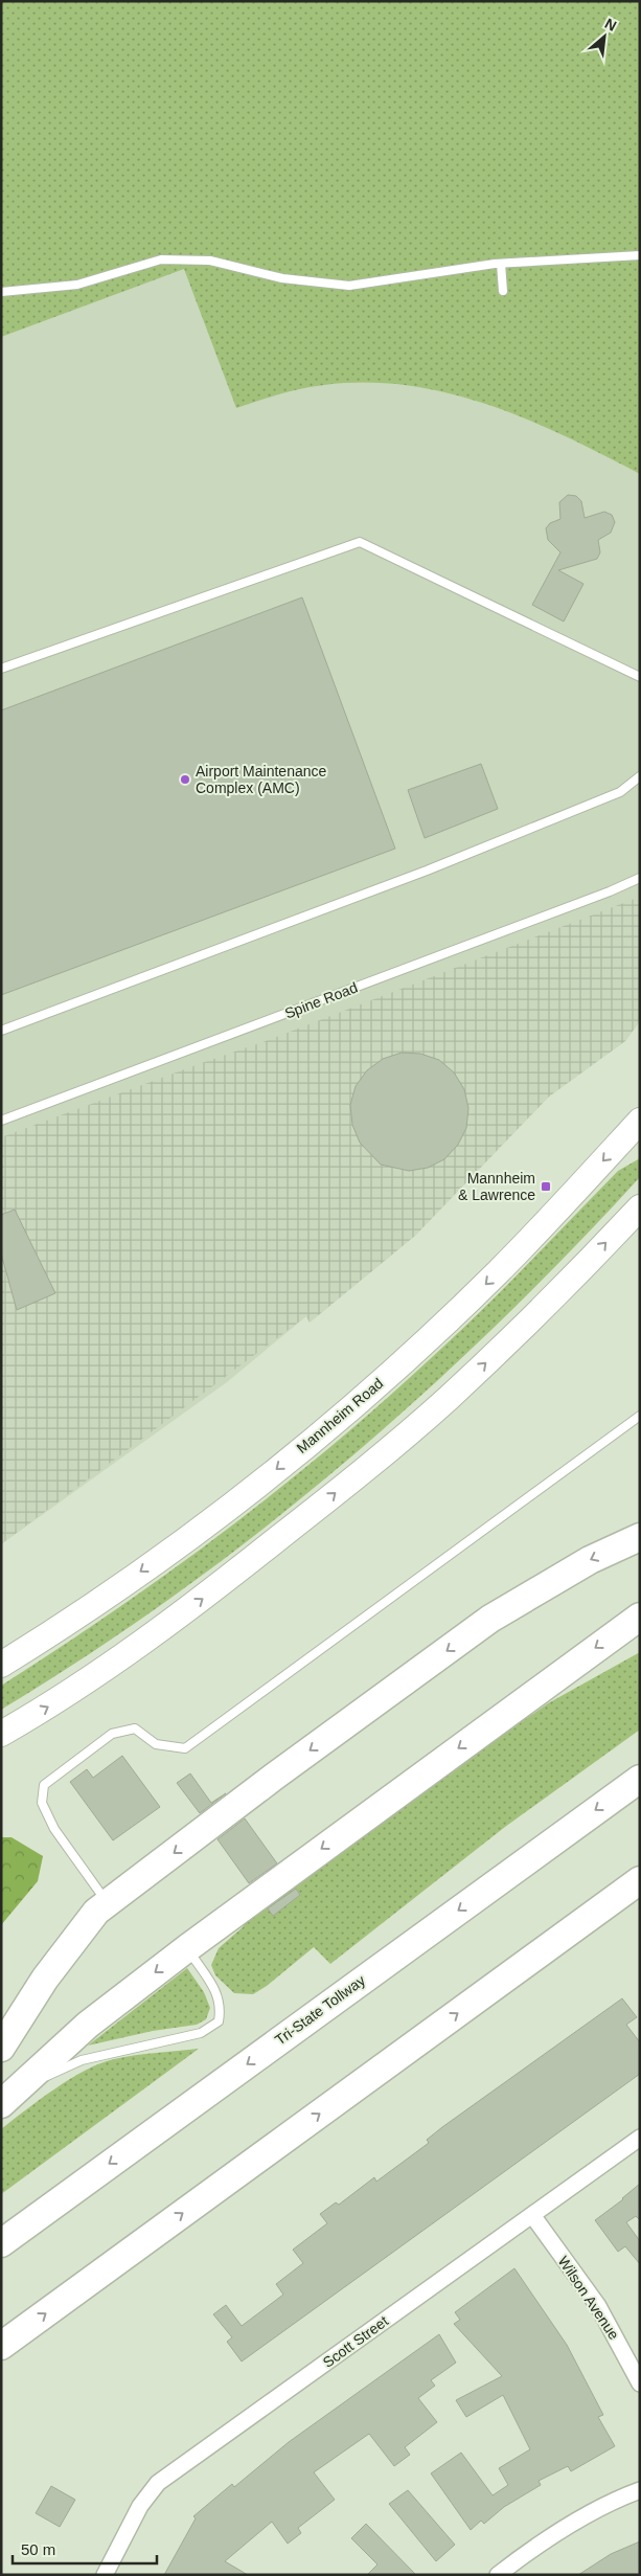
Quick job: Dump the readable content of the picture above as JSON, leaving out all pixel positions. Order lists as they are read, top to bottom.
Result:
{
  "streets": {
    "highway": ["Tri-State Tollway"],
    "main road": ["Mannheim Road"],
    "street": ["Wilson Avenue", "Scott Street"],
    "lane": ["Spine Road"]
  },
  "crossings": [
    ["Wilson Avenue", "Scott Street"]
  ],
  "places": {
    "other": ["Airport Maintenance Complex (AMC)"],
    "transit": ["Mannheim & Lawrence"]
  },
  "scale_bar": "50 m",
  "north": "top right"
}
